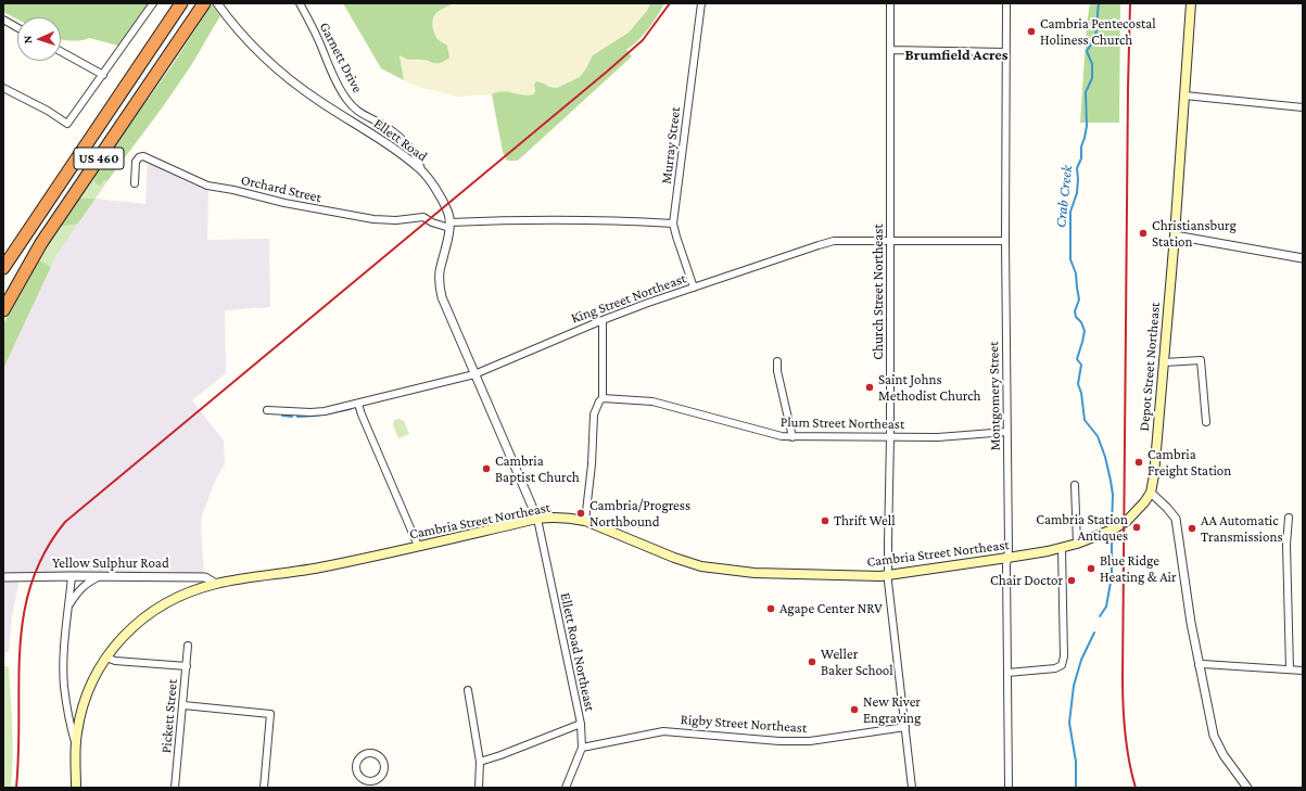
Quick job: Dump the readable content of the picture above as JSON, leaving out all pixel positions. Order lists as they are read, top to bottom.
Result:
{
  "streets": {
    "highway": ["US 460"],
    "main road": ["Depot Street Northeast", "Cambria Street Northeast"],
    "street": [
      "Garnett Drive",
      "Ellett Road",
      "Murray Street",
      "Orchard Street",
      "Church Street Northeast",
      "King Street Northeast",
      "Montgomery Street",
      "Plum Street Northeast",
      "Yellow Sulphur Road",
      "Ellett Road Northeast",
      "Pickett Street",
      "Rigby Street Northeast"
    ]
  },
  "crossings": [
    ["Garnett Drive", "Ellett Road"],
    ["Ellett Road", "Orchard Street"],
    ["Murray Street", "Orchard Street"],
    ["Murray Street", "King Street Northeast"],
    ["Church Street Northeast", "King Street Northeast"],
    ["Church Street Northeast", "Plum Street Northeast"],
    ["Church Street Northeast", "Cambria Street Northeast"],
    ["Church Street Northeast", "Rigby Street Northeast"],
    ["King Street Northeast", "Montgomery Street"],
    ["Depot Street Northeast", "Cambria Street Northeast"],
    ["Montgomery Street", "Plum Street Northeast"],
    ["Montgomery Street", "Cambria Street Northeast"],
    ["Cambria Street Northeast", "Yellow Sulphur Road"],
    ["Cambria Street Northeast", "Ellett Road Northeast"],
    ["Ellett Road Northeast", "Rigby Street Northeast"]
  ],
  "districts": ["Brumfield Acres"],
  "water": ["Crab Creek"],
  "places": [
    "Cambria Pentecostal Holiness Church",
    "Christiansburg Station",
    "Saint Johns Methodist Church",
    "Cambria Freight Station",
    "Cambria Baptist Church",
    "Cambria/Progress Northbound",
    "Thrift Well",
    "Cambria Station Antiques",
    "AA Automatic Transmissions",
    "Blue Ridge Heating & Air",
    "Chair Doctor",
    "Agape Center NRV",
    "Weller Baker School",
    "New River Engraving"
  ],
  "north": "left"
}
